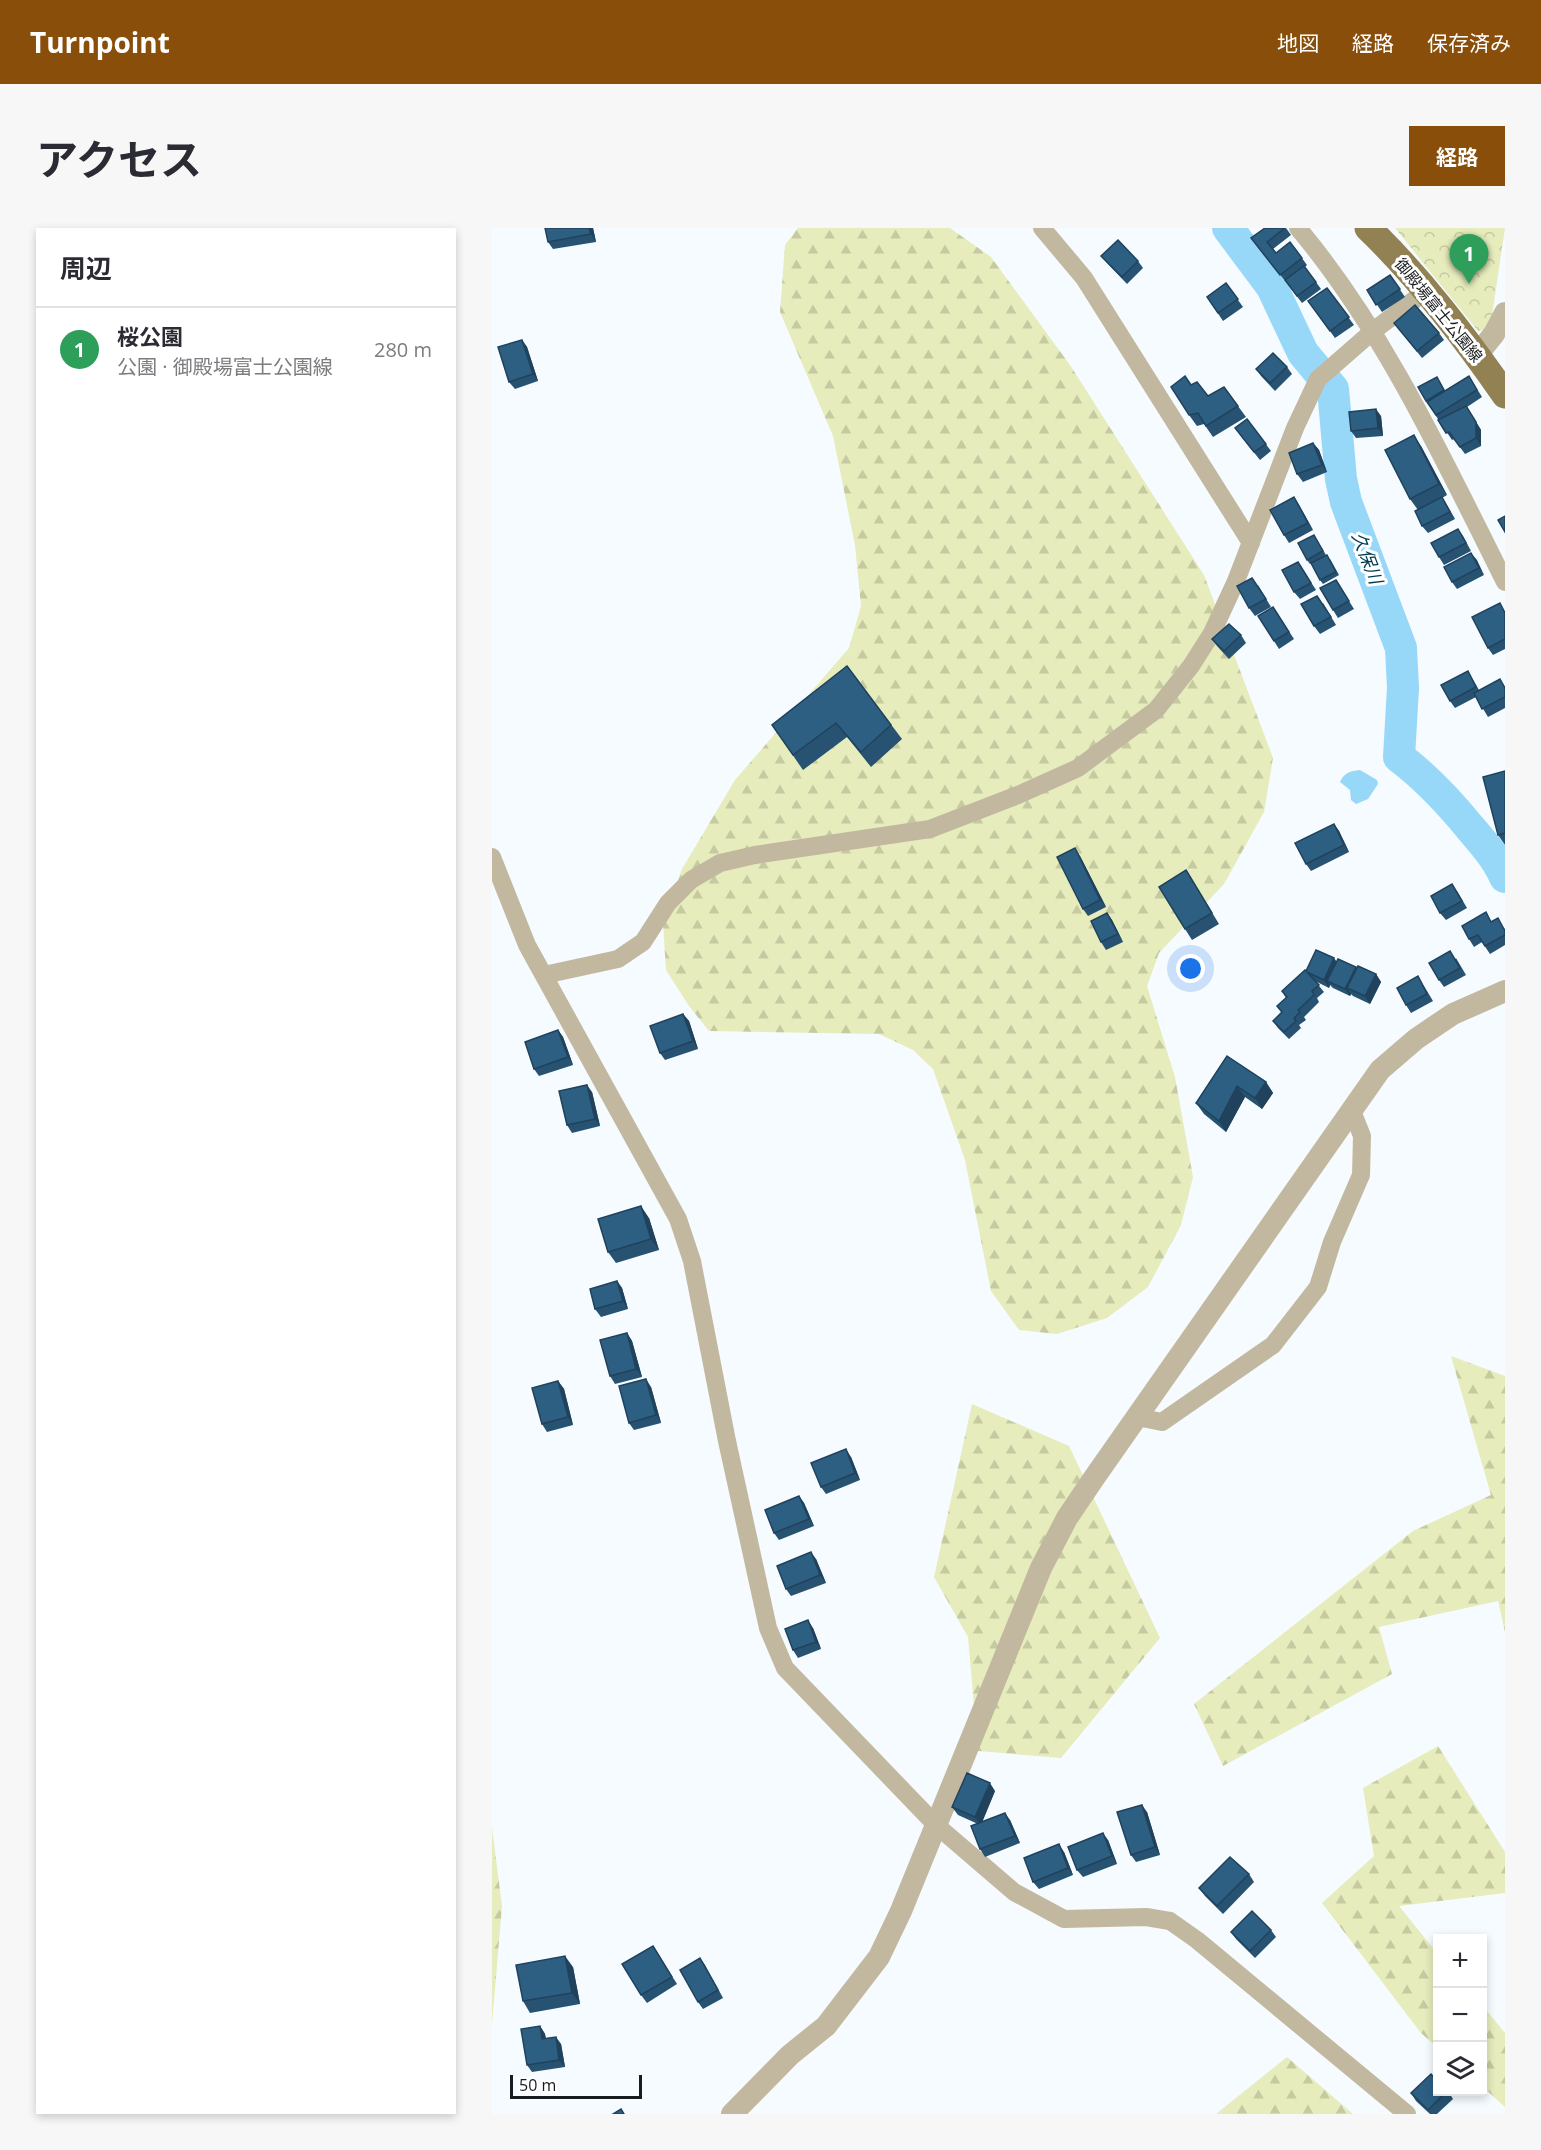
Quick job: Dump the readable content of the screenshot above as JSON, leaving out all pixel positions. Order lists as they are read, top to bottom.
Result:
{
  "streets": {
    "main road": ["御殿場富士公園線"]
  },
  "water": ["久保川"],
  "scale_bar": "50 m",
  "page": {
    "header": "Turnpoint",
    "nav": ["地図", "経路", "保存済み"],
    "title": "アクセス",
    "buttons": "経路",
    "heading": "周辺",
    "pins": "1",
    "list": [
      {
        "mark": "1",
        "name": "桜公園",
        "note": "公園 · 御殿場富士公園線",
        "value": "280 m"
      }
    ],
    "map_buttons": ["+", "−"],
    "scale": "50 m"
  }
}
